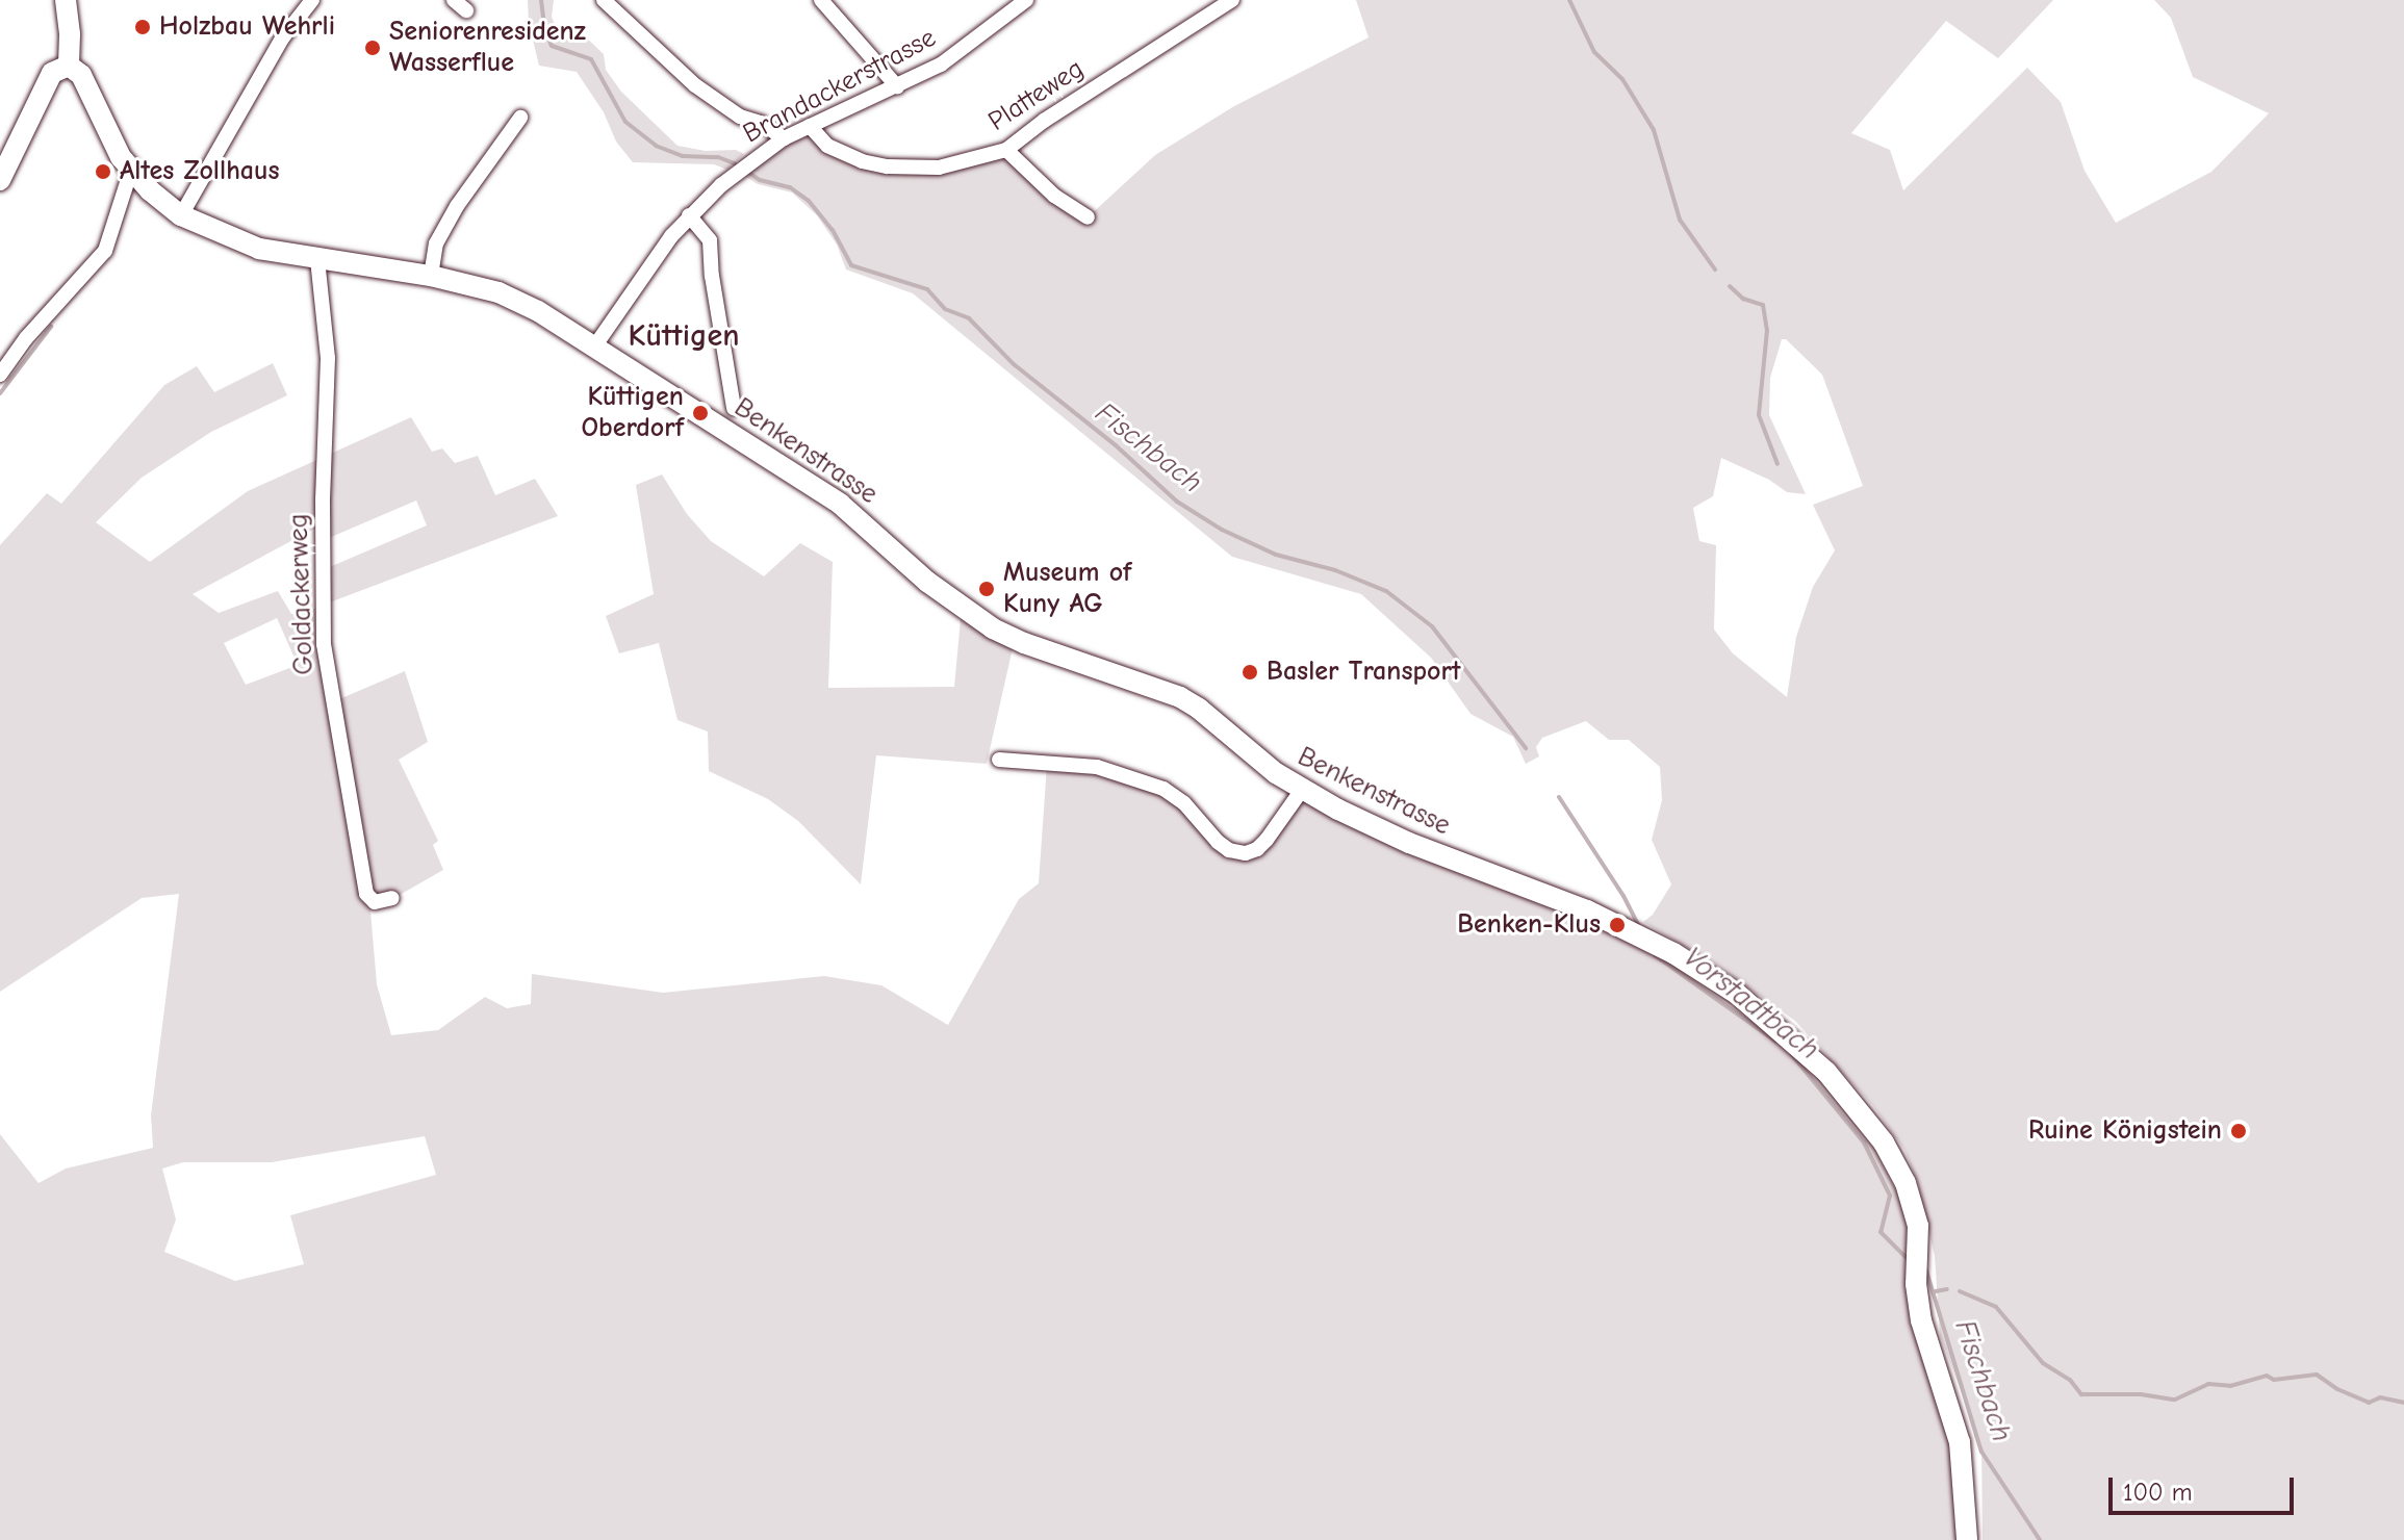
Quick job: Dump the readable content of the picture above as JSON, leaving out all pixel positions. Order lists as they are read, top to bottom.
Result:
{
  "streets": {
    "street": [
      "Brandackerstrasse",
      "Platteweg",
      "Benkenstrasse",
      "Goldackerweg"
    ]
  },
  "crossings": [
    ["Brandackerstrasse", "Platteweg"],
    ["Brandackerstrasse", "Benkenstrasse"],
    ["Benkenstrasse", "Goldackerweg"]
  ],
  "districts": ["Küttigen"],
  "water": ["Fischbach", "Vorstadtbach"],
  "places": [
    "Holzbau Wehrli",
    "Seniorenresidenz Wasserflue",
    "Altes Zollhaus",
    "Küttigen Oberdorf",
    "Museum of Kuny AG",
    "Basler Transport",
    "Benken-Klus",
    "Ruine Königstein"
  ],
  "scale_bar": "100 m"
}
